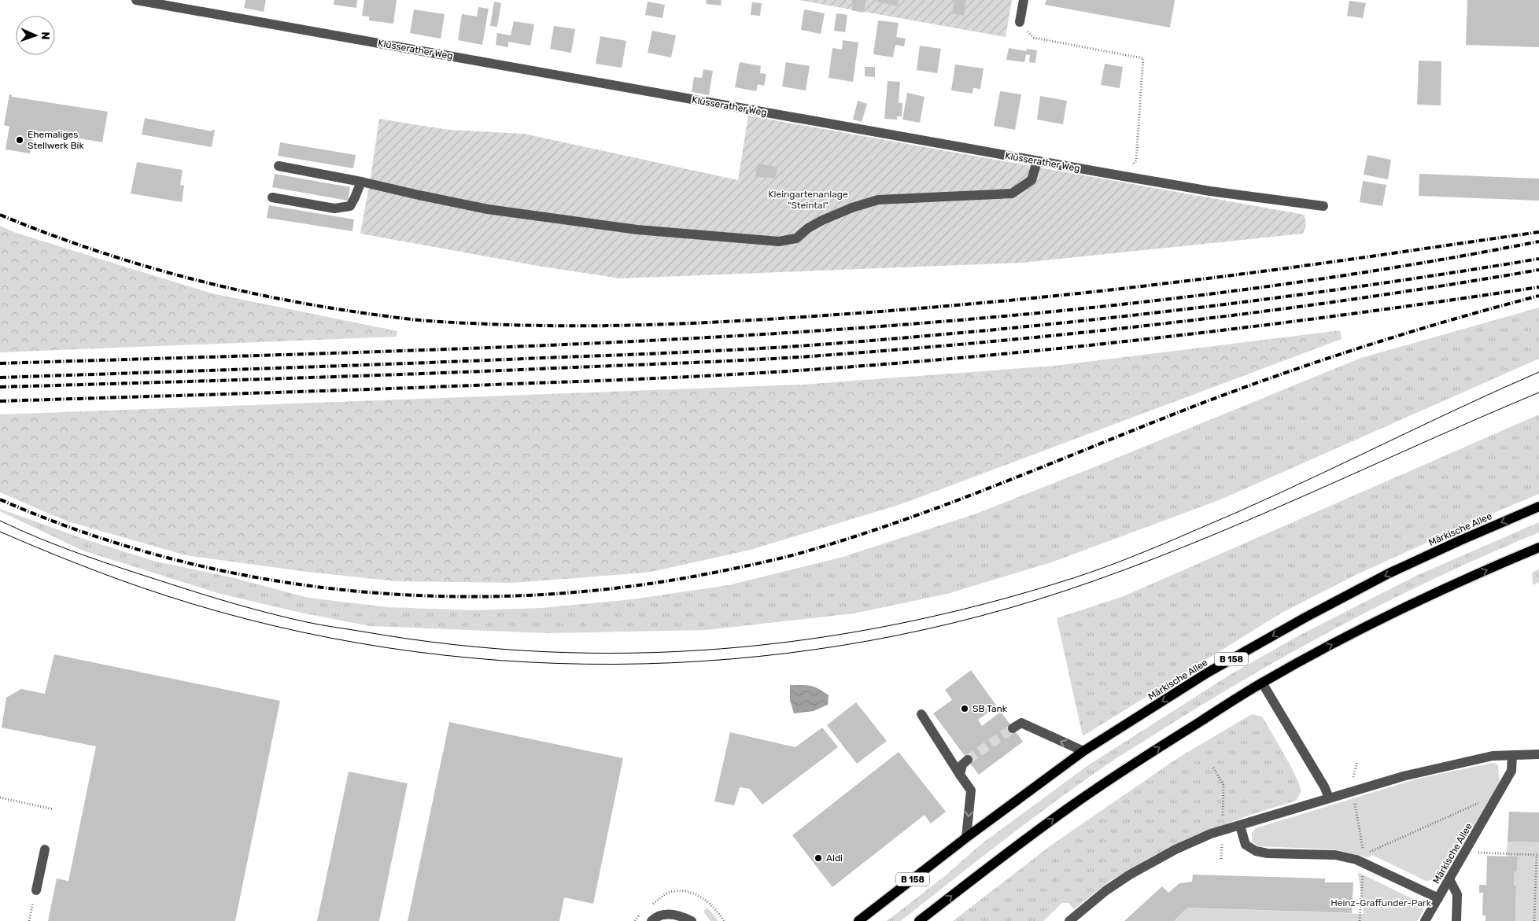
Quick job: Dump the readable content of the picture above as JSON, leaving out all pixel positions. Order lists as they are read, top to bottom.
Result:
{
  "streets": {
    "main road": ["Märkische Allee", "B 158"],
    "street": ["Klüsserather Weg"]
  },
  "parks": ["Kleingartenanlage \"Steintal\"", "Heinz-Graffunder-Park"],
  "places": ["Ehemaliges Stellwerk Bik", "SB Tank", "Aldi"],
  "north": "right"
}
